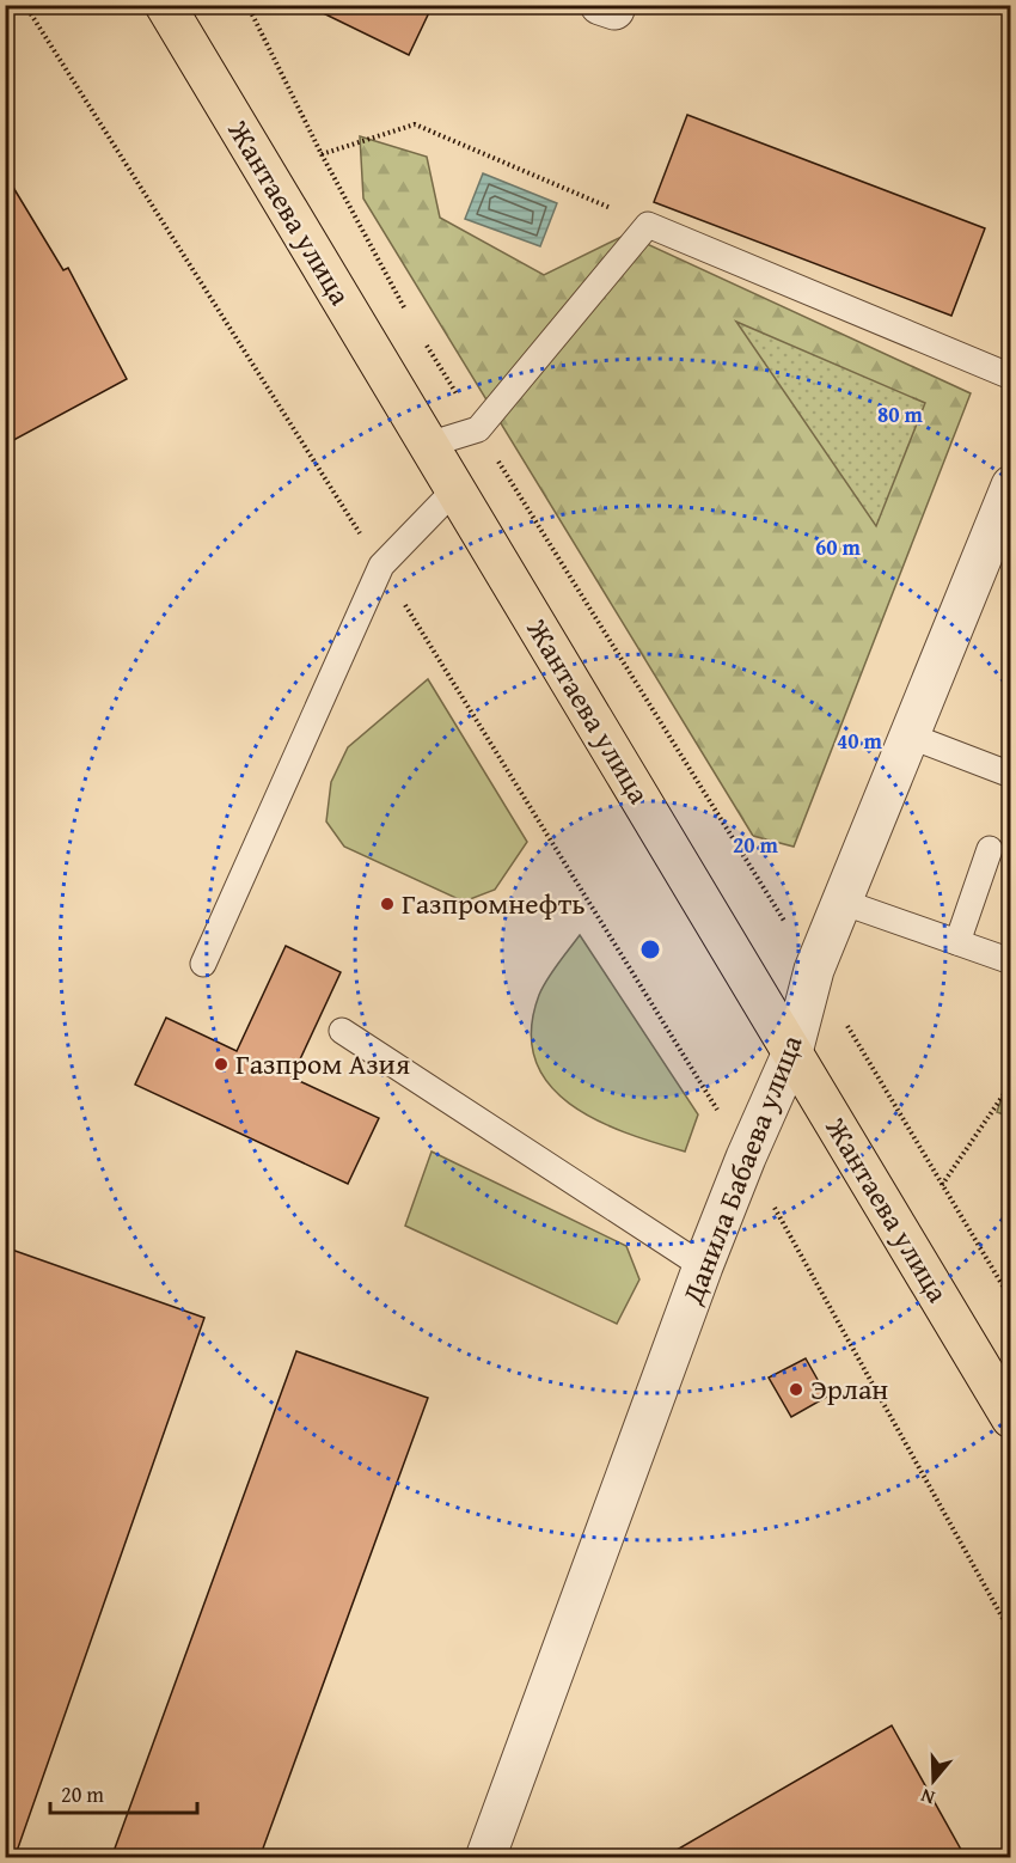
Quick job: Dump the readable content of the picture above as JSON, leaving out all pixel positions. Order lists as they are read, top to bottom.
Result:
{
  "streets": {
    "main road": ["Жантаева улица"],
    "street": ["Данила Бабаева улица"]
  },
  "crossings": [
    ["Жантаева улица", "Данила Бабаева улица"]
  ],
  "places": ["Газпромнефть", "Газпром Азия", "Эрлан"],
  "scale_bar": "20 m",
  "north": "bottom",
  "rings": [
    "80 m",
    "60 m",
    "40 m",
    "20 m"
  ]
}
